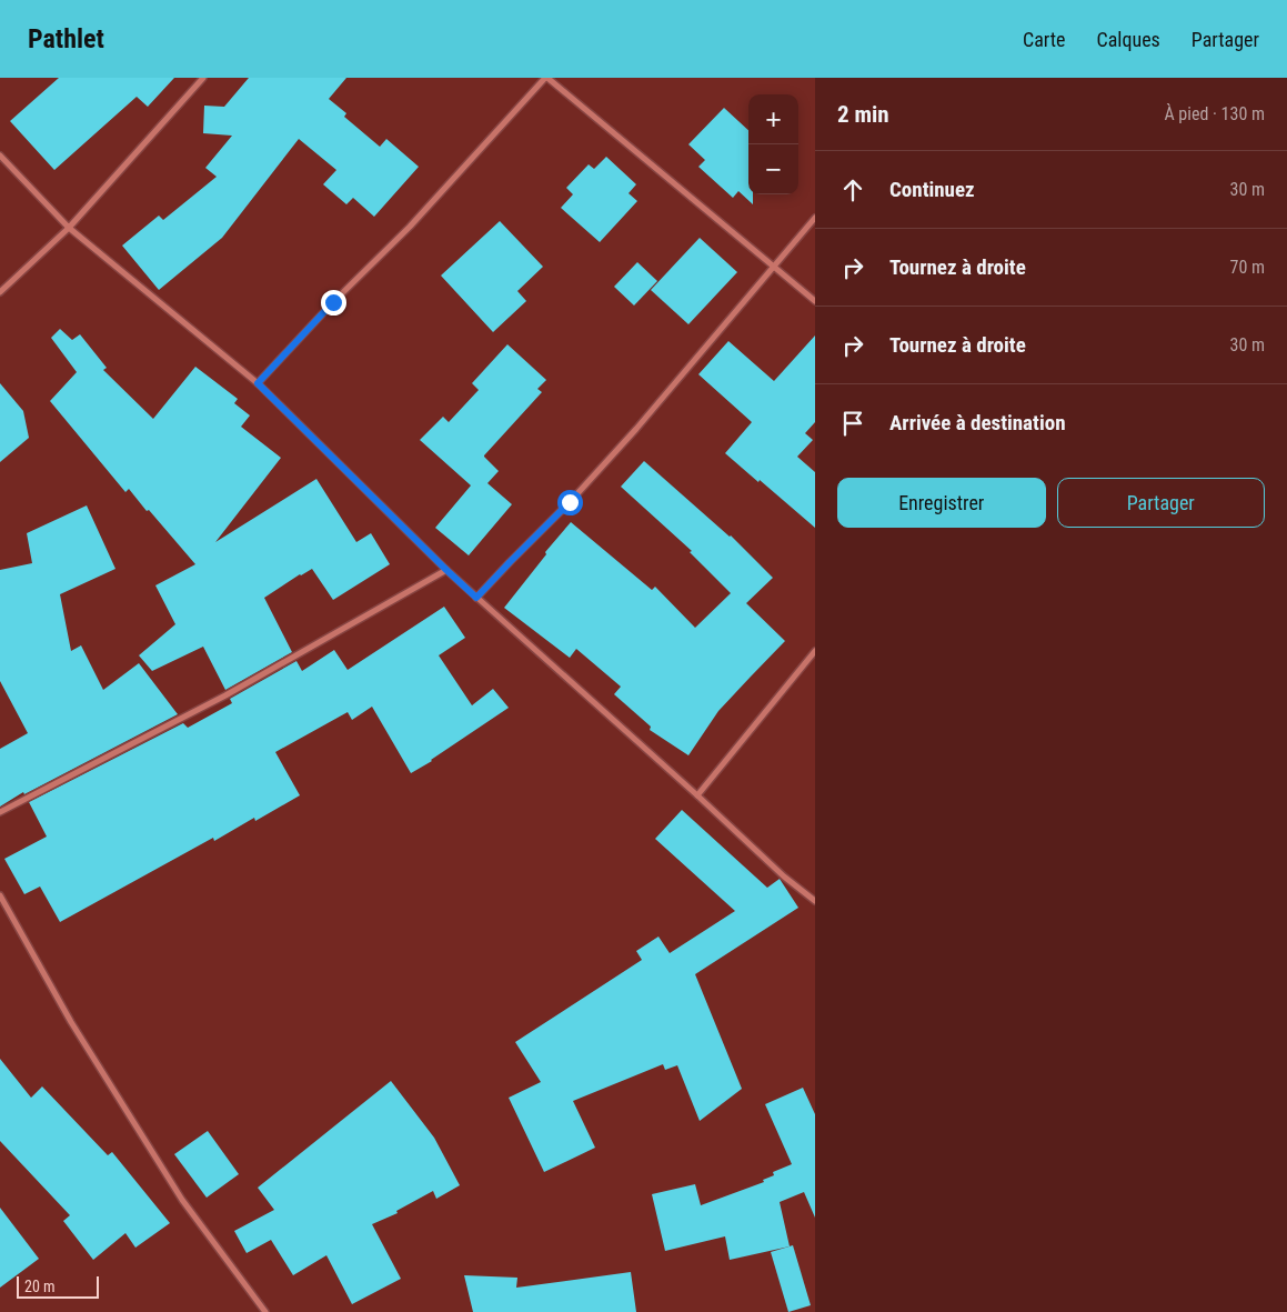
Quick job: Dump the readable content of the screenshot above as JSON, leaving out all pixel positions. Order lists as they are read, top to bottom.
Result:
{
  "scale_bar": "20 m",
  "page": {
    "header": "Pathlet",
    "nav": ["Carte", "Calques", "Partager"],
    "heading": ["2 min", "À pied · 130 m"],
    "map_buttons": ["+", "−"],
    "list": [
      ["Continuez", "30 m"],
      ["Tournez à droite", "70 m"],
      ["Tournez à droite", "30 m"],
      "Arrivée à destination"
    ],
    "buttons": ["Enregistrer", "Partager"],
    "scale": "20 m"
  }
}
